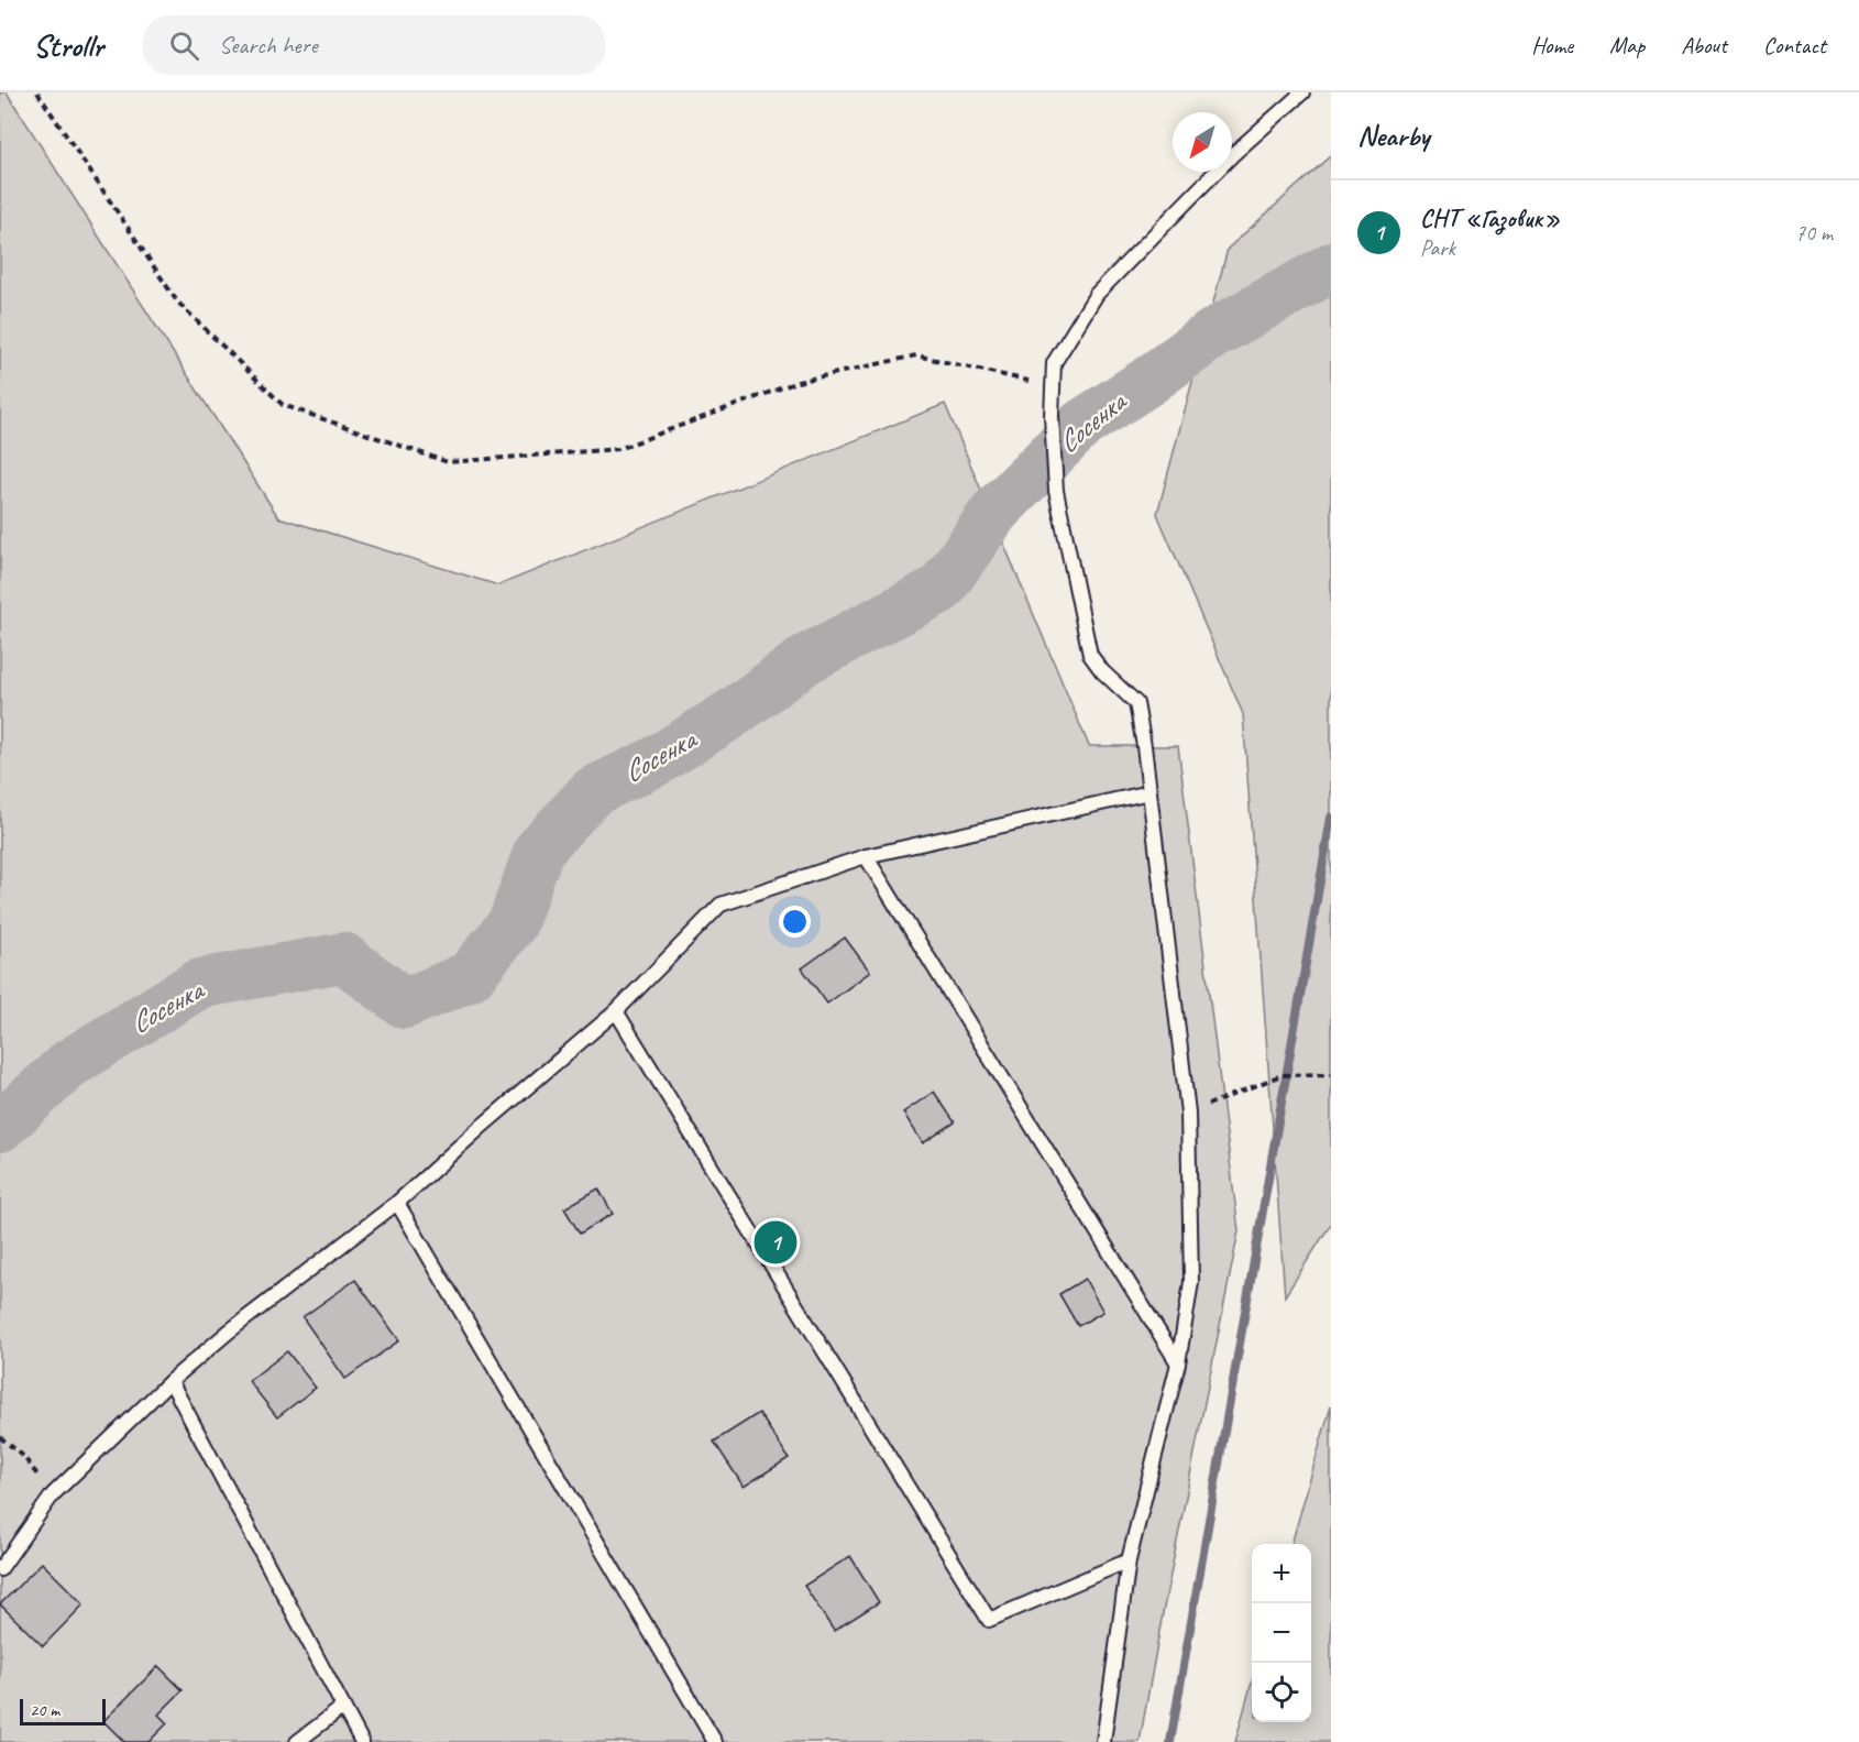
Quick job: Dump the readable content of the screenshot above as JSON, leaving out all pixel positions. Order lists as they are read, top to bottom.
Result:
{
  "water": ["Сосенка"],
  "scale_bar": "20 m",
  "north": "bottom left",
  "page": {
    "header": "Strollr",
    "search": "Search here",
    "nav": [
      "Home",
      "Map",
      "About",
      "Contact"
    ],
    "heading": "Nearby",
    "list": [
      {
        "mark": "1",
        "name": "СНТ «Газовик»",
        "note": "Park",
        "value": "70 m"
      }
    ],
    "pins": "1",
    "map_buttons": ["+", "−"],
    "scale": "20 m"
  }
}
